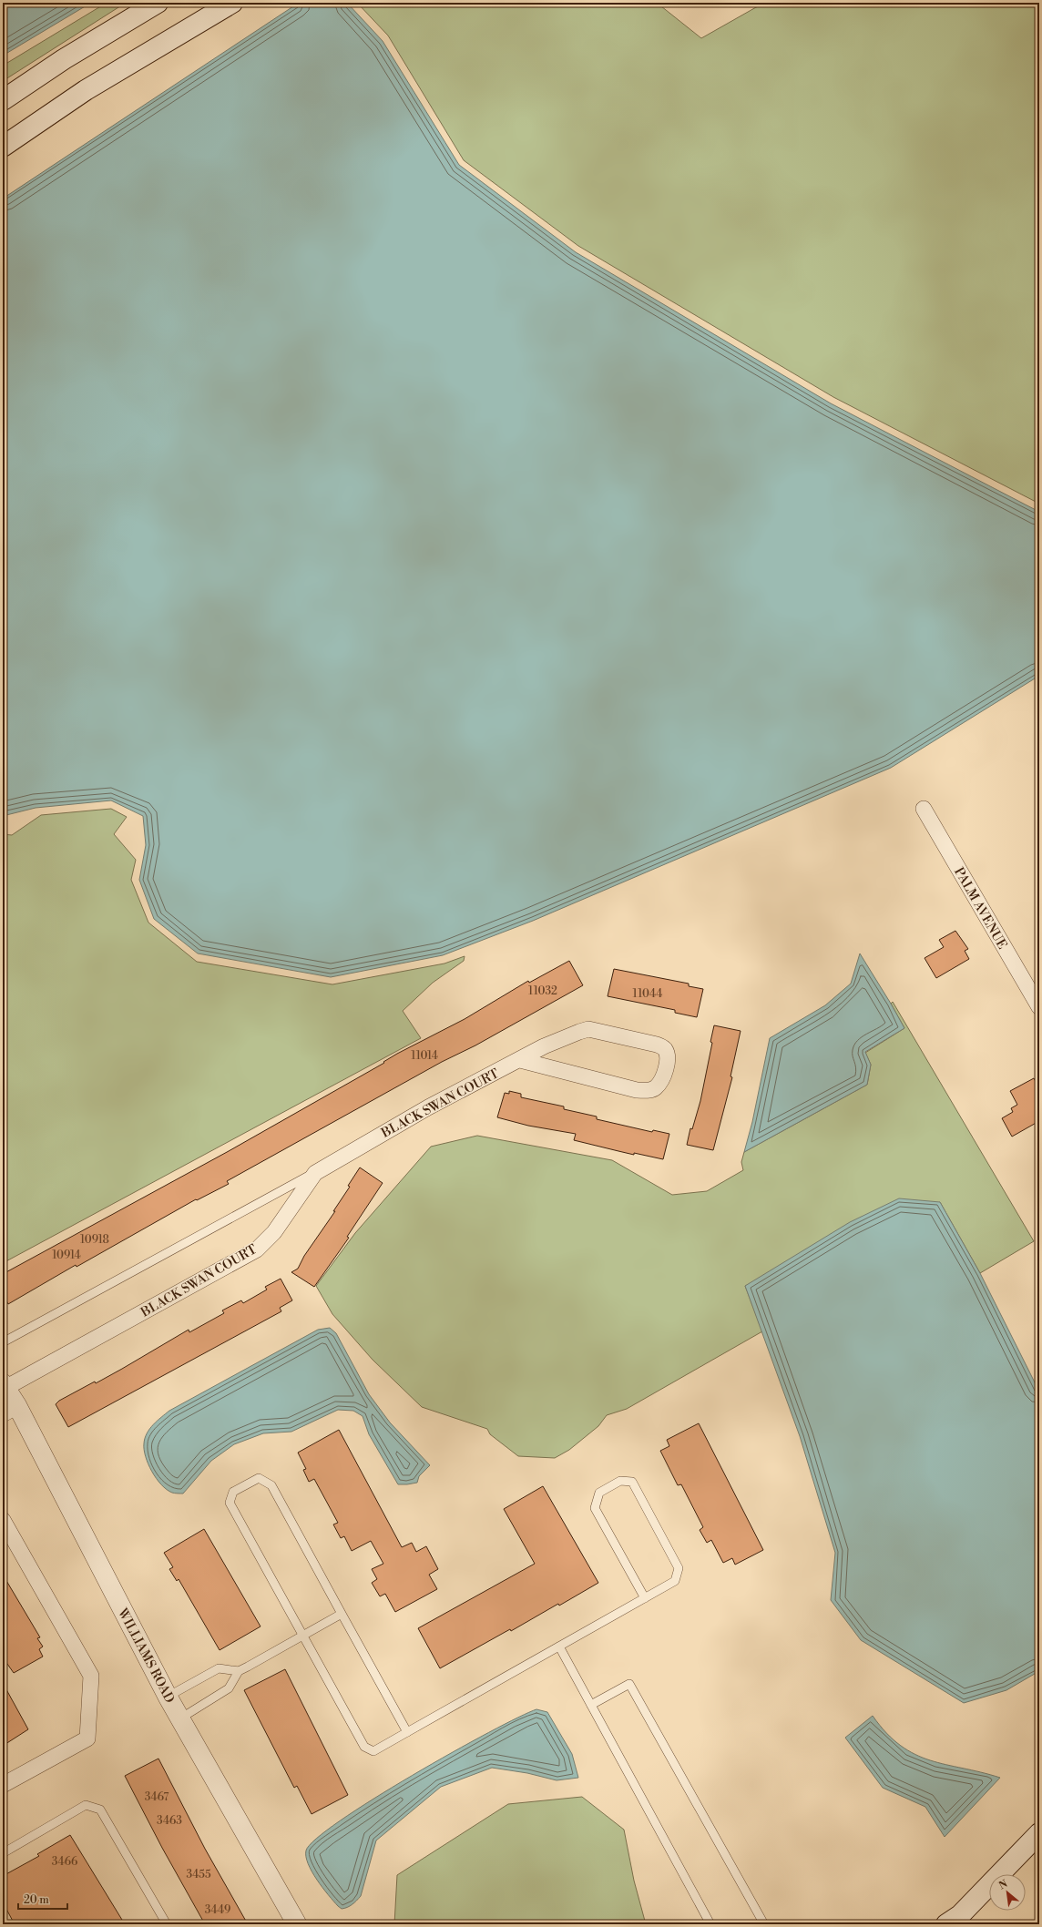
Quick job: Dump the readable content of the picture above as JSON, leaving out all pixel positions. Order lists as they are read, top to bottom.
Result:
{
  "streets": {
    "street": ["PALM AVENUE", "BLACK SWAN COURT", "WILLIAMS ROAD"]
  },
  "crossings": [
    ["BLACK SWAN COURT", "WILLIAMS ROAD"]
  ],
  "house_numbers": [
    "11032",
    "11044",
    "11014",
    "10918",
    "10914",
    "3467",
    "3463",
    "3466",
    "3455",
    "3449"
  ],
  "scale_bar": "20 m",
  "north": "top left"
}
